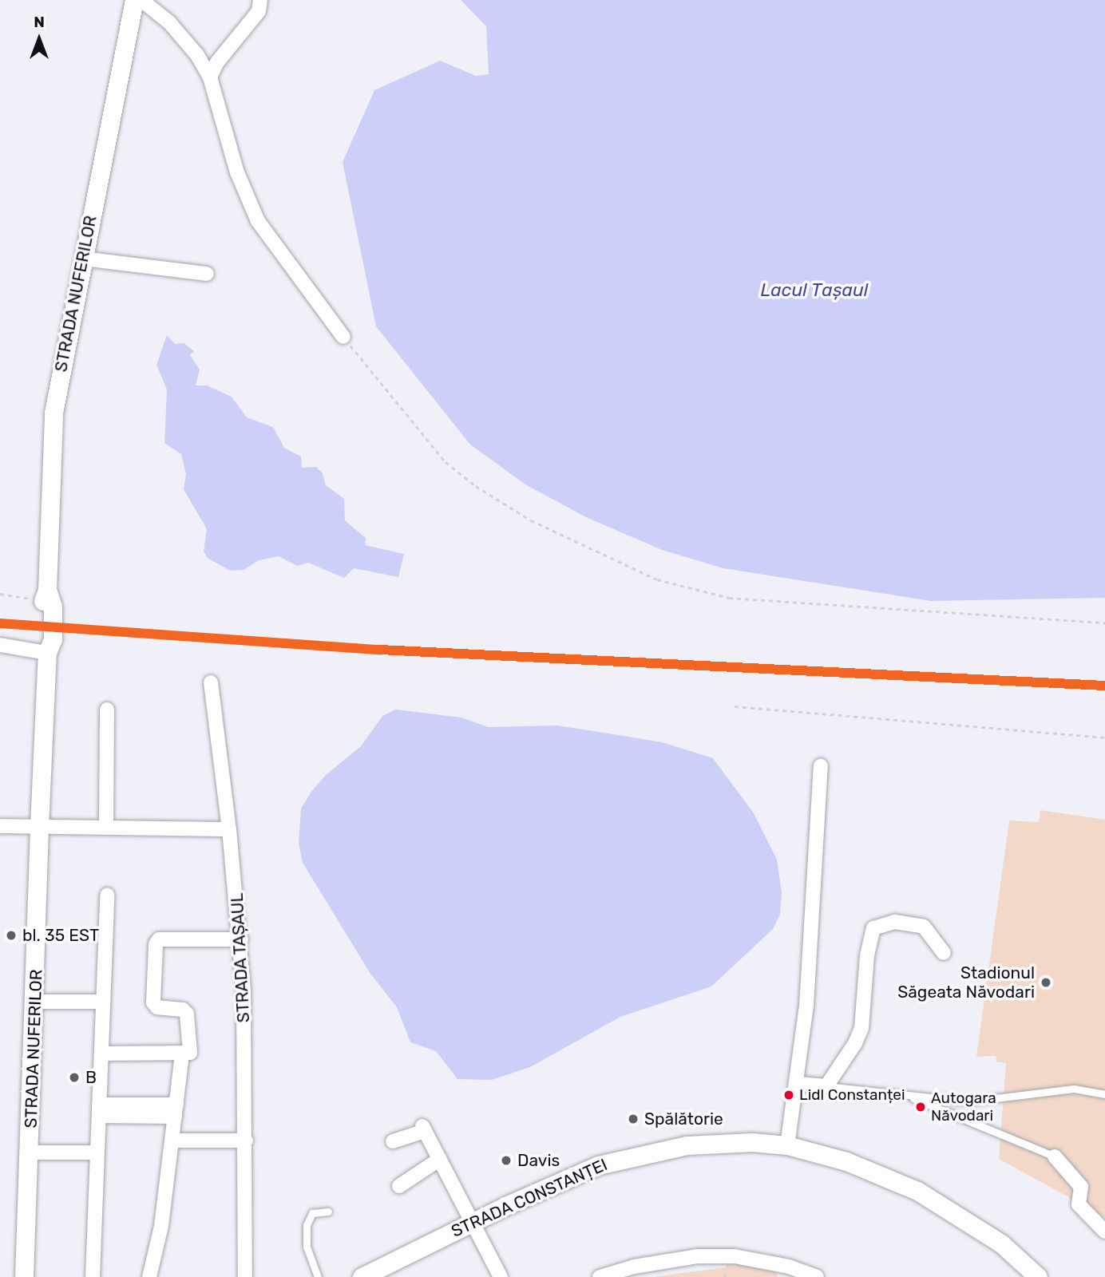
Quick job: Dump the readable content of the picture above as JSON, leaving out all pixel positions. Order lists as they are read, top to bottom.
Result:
{
  "streets": {
    "street": ["STRADA NUFERILOR", "STRADA TAȘAUL", "STRADA CONSTANȚEI"]
  },
  "water": ["Lacul Tașaul"],
  "places": [
    "bl. 35 EST",
    "Stadionul Săgeata Năvodari",
    "B",
    "Lidl Constanței",
    "Autogara Năvodari",
    "Spălătorie",
    "Davis"
  ],
  "north": "top"
}
